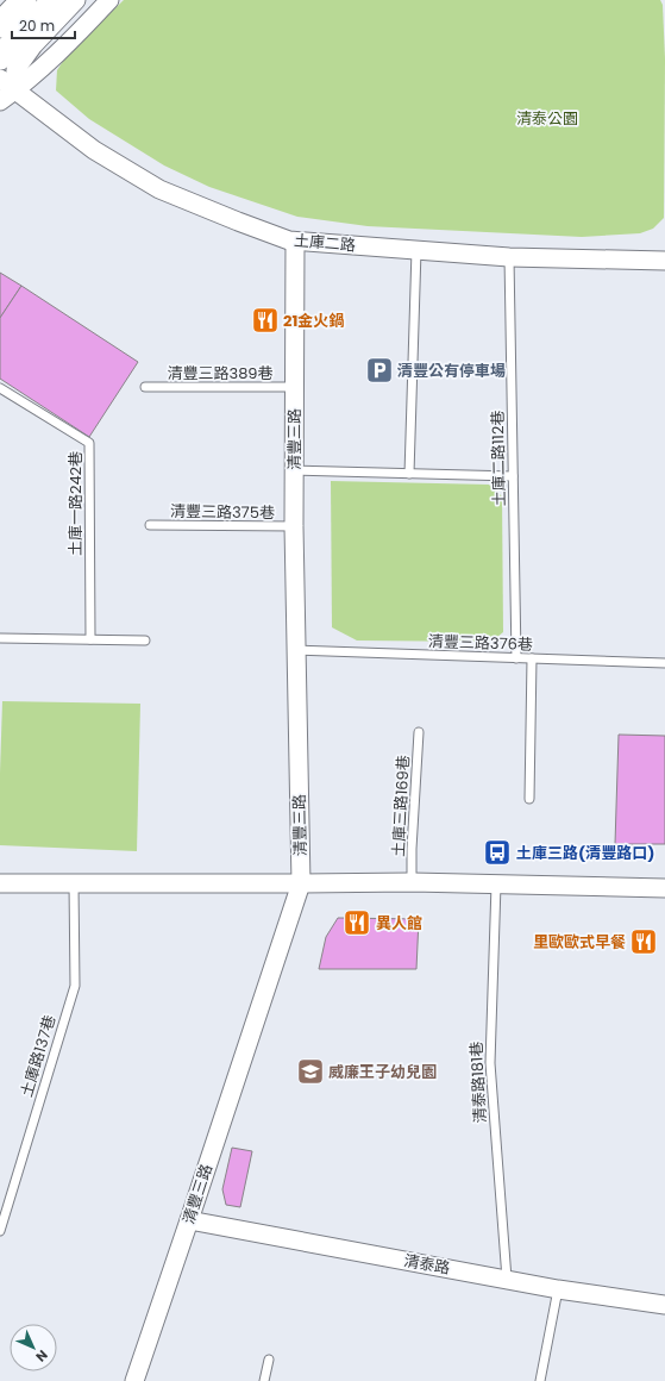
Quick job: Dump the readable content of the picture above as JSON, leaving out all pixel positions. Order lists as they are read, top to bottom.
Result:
{
  "streets": {
    "street": ["土庫二路", "清豐三路", "清泰路"],
    "lane": [
      "清豐三路389巷",
      "土庫二路112巷",
      "土庫一路242巷",
      "清豐三路375巷",
      "清豐三路376巷",
      "土庫三路169巷",
      "土庫路137巷",
      "清泰路181巷"
    ]
  },
  "crossings": [
    ["土庫二路", "清豐三路"],
    ["土庫二路", "土庫二路112巷"],
    ["清豐三路389巷", "清豐三路"],
    ["清豐三路", "清豐三路375巷"],
    ["清豐三路", "清豐三路376巷"],
    ["清豐三路", "清泰路"],
    ["土庫二路112巷", "清豐三路376巷"],
    ["清泰路181巷", "清泰路"]
  ],
  "parks": ["清泰公園"],
  "places": {
    "restaurant": ["21金火鍋", "異人館", "里歐歐式早餐"],
    "parking": ["清豐公有停車場"],
    "bus stop": ["土庫三路(清豐路口)"],
    "school or university": ["威廉王子幼兒園"]
  },
  "scale_bar": "20 m",
  "north": "bottom right"
}
